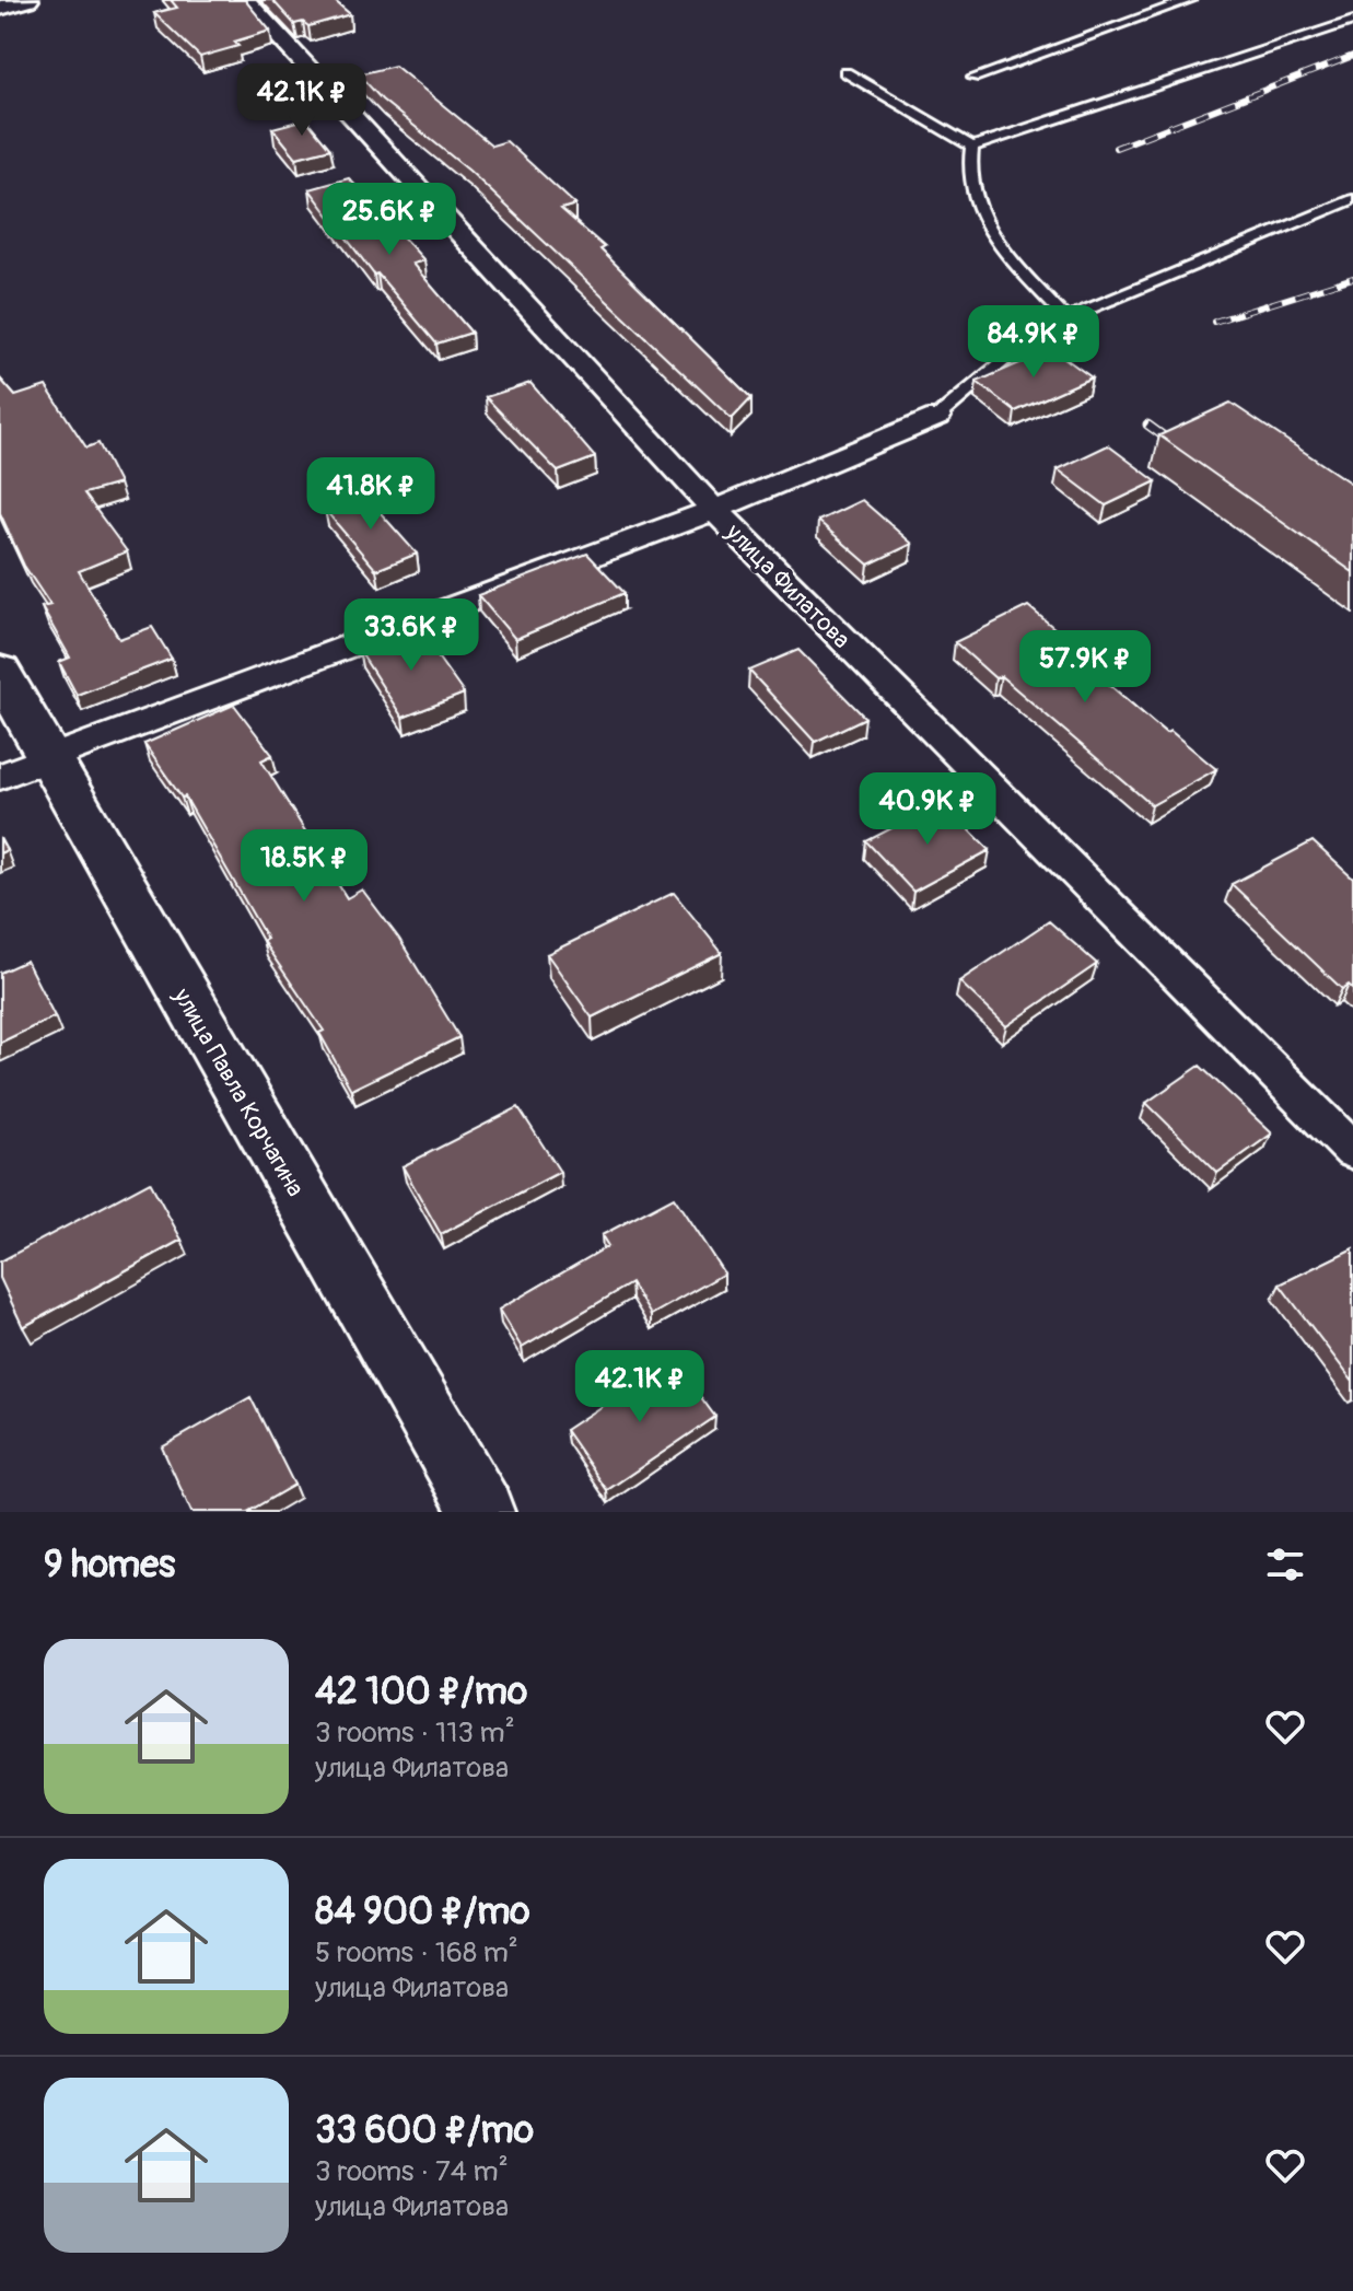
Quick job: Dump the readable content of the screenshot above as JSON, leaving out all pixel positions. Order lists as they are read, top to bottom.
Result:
{
  "streets": {
    "main road": ["улица Павла Корчагина"],
    "street": ["улица Филатова"]
  },
  "page": {
    "price": [
      "42.1K ₽",
      "25.6K ₽",
      "84.9K ₽",
      "41.8K ₽",
      "33.6K ₽",
      "57.9K ₽",
      "40.9K ₽",
      "18.5K ₽",
      "42.1K ₽"
    ],
    "heading": "9 homes",
    "list": [
      {
        "name": "42 100 ₽/mo",
        "note": "3 rooms · 113 m² · улица Филатова"
      },
      {
        "name": "84 900 ₽/mo",
        "note": "5 rooms · 168 m² · улица Филатова"
      },
      {
        "name": "33 600 ₽/mo",
        "note": "3 rooms · 74 m² · улица Филатова"
      }
    ]
  }
}
